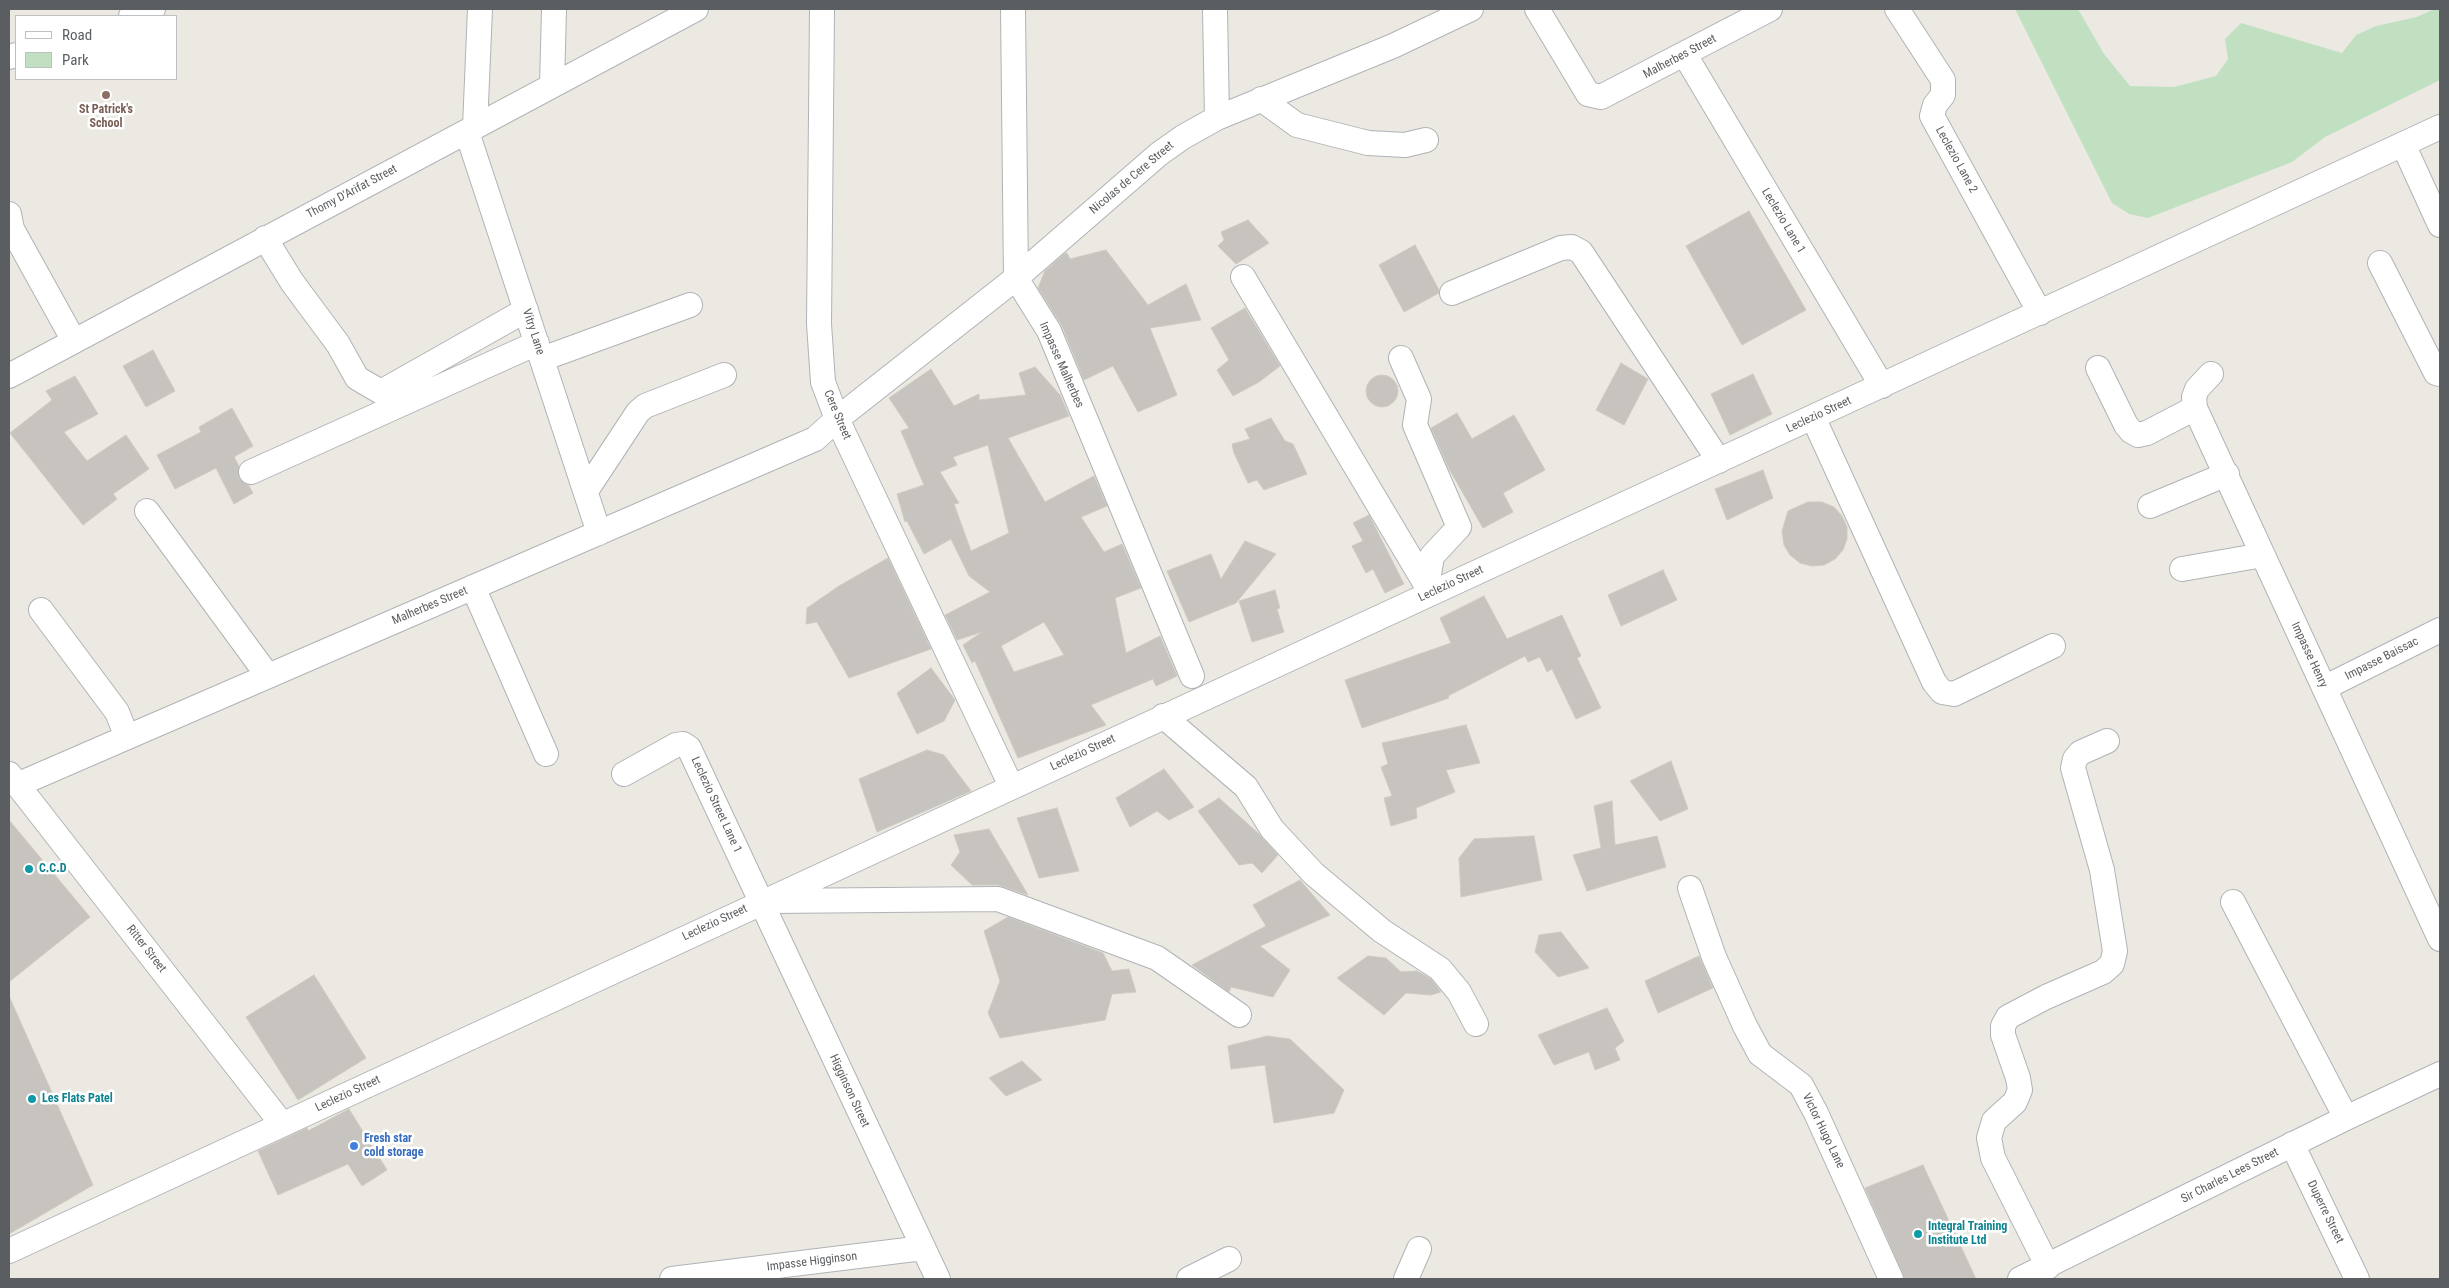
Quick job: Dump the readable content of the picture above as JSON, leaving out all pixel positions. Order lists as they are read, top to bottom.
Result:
{
  "streets": {
    "street": [
      "Malherbes Street",
      "Leclezio Lane 2",
      "Nicolas de Cere Street",
      "Thomy D'Arifat Street",
      "Leclezio Lane 1",
      "Vitry Lane",
      "Impasse Malherbes",
      "Cere Street",
      "Leclezio Street",
      "Impasse Henry",
      "Impasse Baissac",
      "Leclezio Street Lane 1",
      "Ritter Street",
      "Higginson Street",
      "Victor Hugo Lane",
      "Sir Charles Lees Street",
      "Duperre Street",
      "Impasse Higginson"
    ]
  },
  "crossings": [
    ["Malherbes Street", "Nicolas de Cere Street"],
    ["Malherbes Street", "Leclezio Lane 1"],
    ["Malherbes Street", "Vitry Lane"],
    ["Malherbes Street", "Cere Street"],
    ["Malherbes Street", "Ritter Street"],
    ["Leclezio Lane 2", "Leclezio Street"],
    ["Nicolas de Cere Street", "Impasse Malherbes"],
    ["Nicolas de Cere Street", "Cere Street"],
    ["Thomy D'Arifat Street", "Vitry Lane"],
    ["Leclezio Lane 1", "Leclezio Street"],
    ["Cere Street", "Leclezio Street"],
    ["Leclezio Street", "Leclezio Street Lane 1"],
    ["Leclezio Street", "Ritter Street"],
    ["Leclezio Street", "Higginson Street"],
    ["Impasse Henry", "Impasse Baissac"],
    ["Leclezio Street Lane 1", "Higginson Street"],
    ["Higginson Street", "Impasse Higginson"],
    ["Sir Charles Lees Street", "Duperre Street"]
  ],
  "places": [
    "St Patrick's School",
    "C.C.D",
    "Les Flats Patel",
    "Fresh star cold storage",
    "Integral Training Institute Ltd"
  ],
  "legend": ["Road", "Park"]
}
